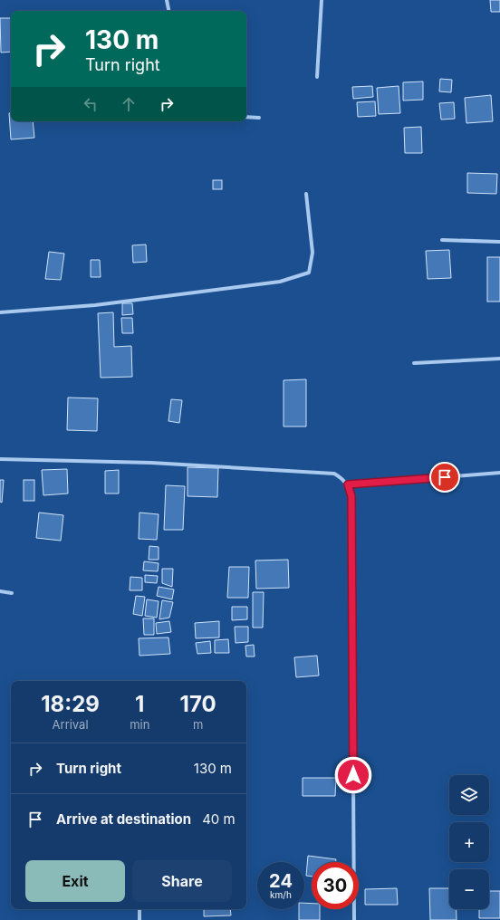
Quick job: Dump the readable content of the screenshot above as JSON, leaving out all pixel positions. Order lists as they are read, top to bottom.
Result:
{
  "page": {
    "turn": ["130 m", "Turn right"],
    "eta": [
      "18:29",
      "Arrival",
      "1",
      "min",
      "170",
      "m"
    ],
    "list": [
      {
        "name": "Turn right",
        "value": "130 m"
      },
      {
        "name": "Arrive at destination",
        "value": "40 m"
      }
    ],
    "map_buttons": ["+", "−"],
    "buttons": ["Exit", "Share"],
    "speed": "24 km/h",
    "limit": "30"
  }
}
